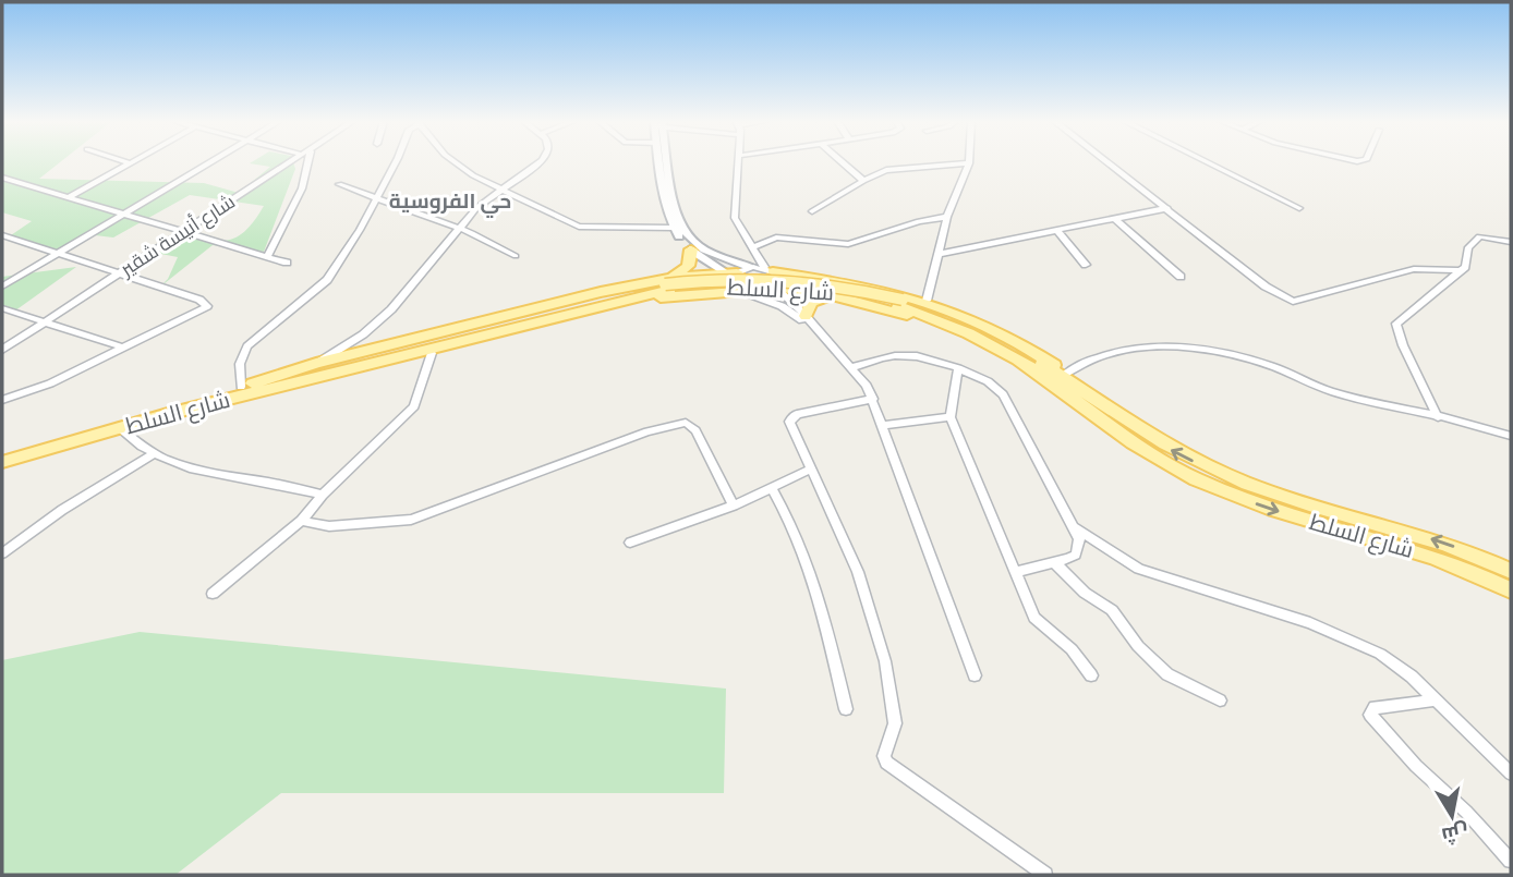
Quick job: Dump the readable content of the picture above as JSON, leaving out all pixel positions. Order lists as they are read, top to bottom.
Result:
{
  "streets": {
    "main road": ["شارع السلط"],
    "street": ["شارع أنيسة شقير"]
  },
  "districts": ["حي الفروسية"],
  "north": "bottom"
}
